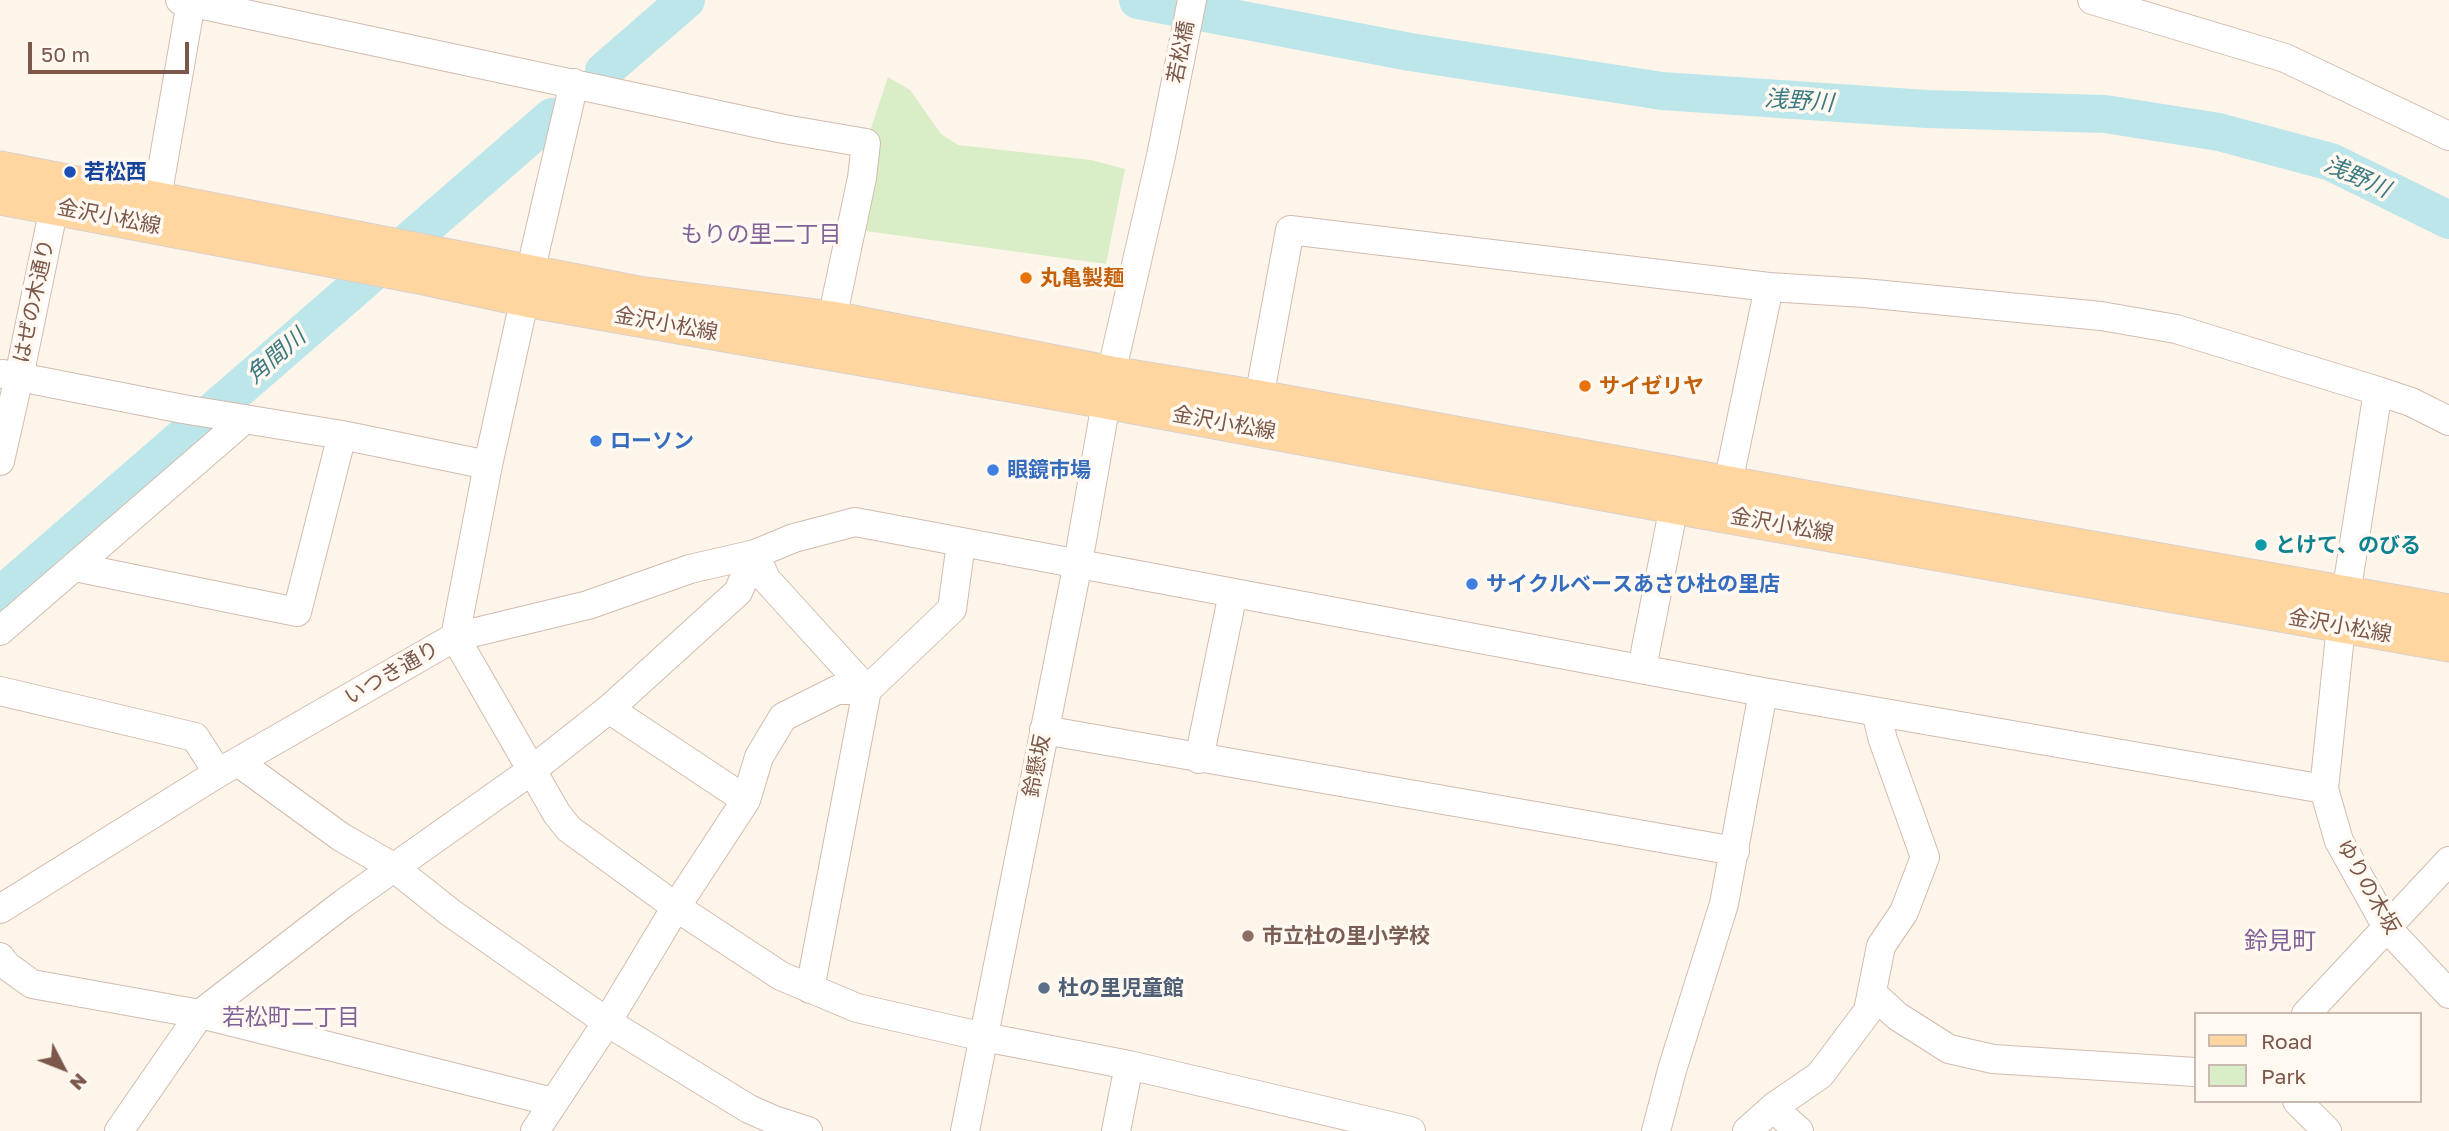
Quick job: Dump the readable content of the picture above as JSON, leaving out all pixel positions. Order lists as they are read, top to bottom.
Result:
{
  "streets": {
    "main road": ["金沢小松線"],
    "street": [
      "若松橋",
      "はぜの木通り",
      "いつき通り",
      "鈴懸坂",
      "ゆりの木坂"
    ]
  },
  "crossings": [
    ["若松橋", "金沢小松線"],
    ["若松橋", "鈴懸坂"],
    ["金沢小松線", "はぜの木通り"],
    ["金沢小松線", "いつき通り"],
    ["金沢小松線", "鈴懸坂"],
    ["金沢小松線", "ゆりの木坂"]
  ],
  "districts": ["もりの里二丁目", "鈴見町", "若松町二丁目"],
  "water": ["浅野川", "角間川"],
  "places": [
    "若松西",
    "丸亀製麺",
    "サイゼリヤ",
    "ローソン",
    "眼鏡市場",
    "とけて、のびる",
    "サイクルベースあさひ杜の里店",
    "市立杜の里小学校",
    "杜の里児童館"
  ],
  "legend": ["Road", "Park"],
  "scale_bar": "50 m",
  "north": "bottom right"
}
